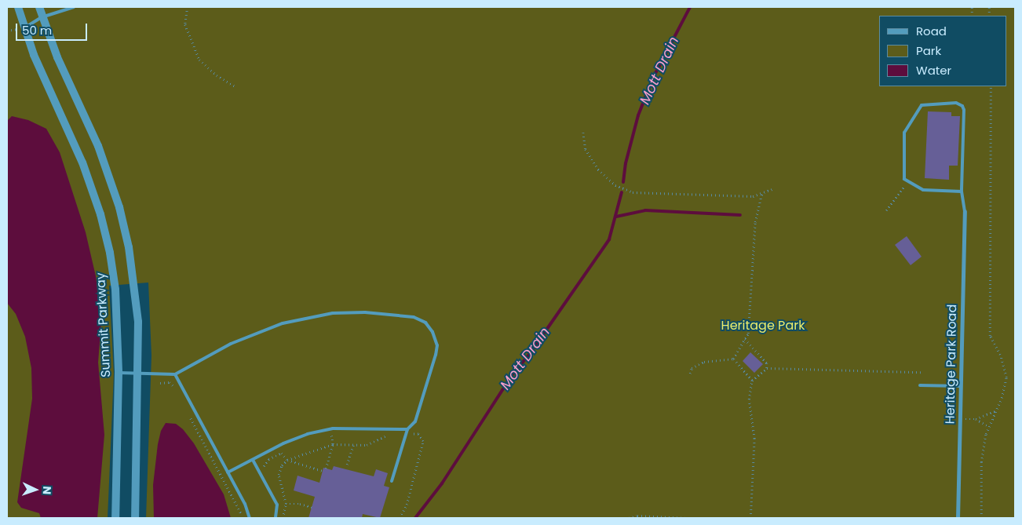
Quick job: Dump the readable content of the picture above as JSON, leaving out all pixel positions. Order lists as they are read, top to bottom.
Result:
{
  "streets": {
    "street": ["Summit Parkway", "Heritage Park Road"]
  },
  "water": ["Mott Drain"],
  "parks": ["Heritage Park"],
  "legend": ["Road", "Park", "Water"],
  "scale_bar": "50 m",
  "north": "right"
}
